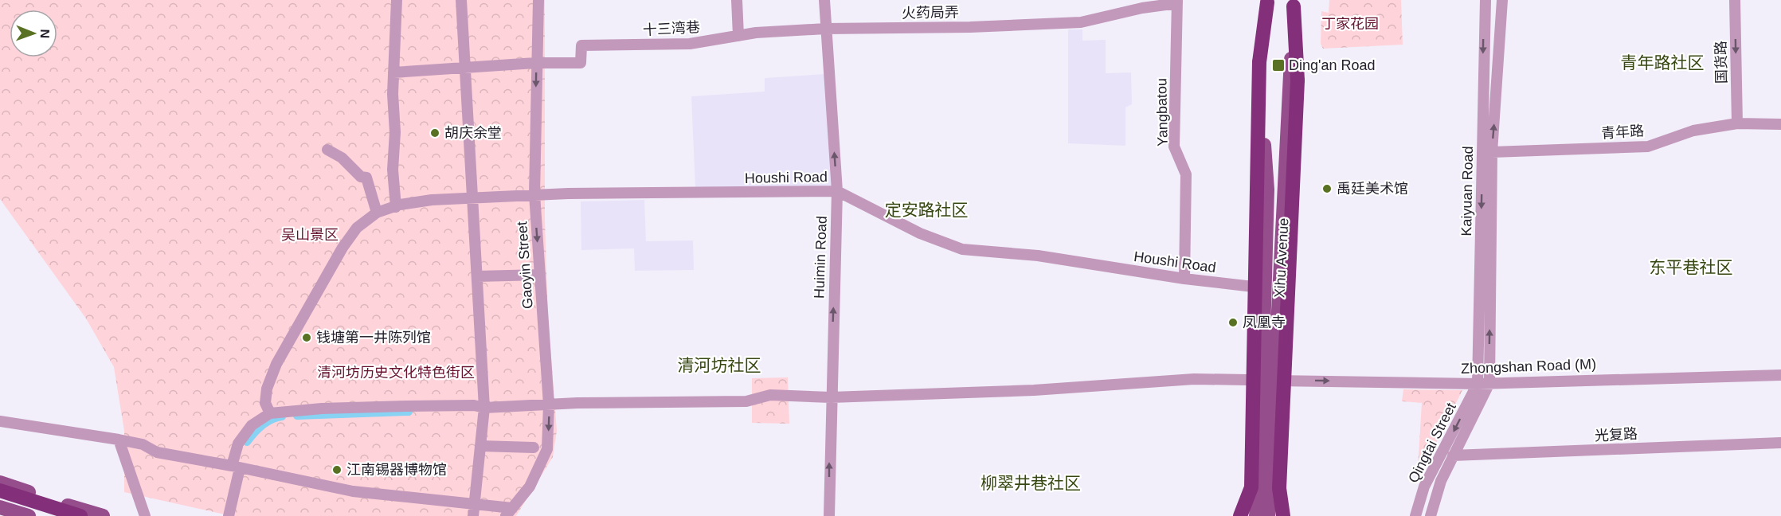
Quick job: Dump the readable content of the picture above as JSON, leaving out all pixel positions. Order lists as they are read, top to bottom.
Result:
{
  "streets": {
    "main road": ["Xihu Avenue"],
    "street": [
      "火药局弄",
      "十三湾巷",
      "国货路",
      "Yangbatou",
      "青年路",
      "Houshi Road",
      "Kaiyuan Road",
      "Huimin Road",
      "Gaoyin Street",
      "Zhongshan Road (M)",
      "光复路",
      "Qingtai Street"
    ]
  },
  "crossings": [
    ["火药局弄", "十三湾巷"],
    ["火药局弄", "Yangbatou"],
    ["火药局弄", "Huimin Road"],
    ["十三湾巷", "Huimin Road"],
    ["十三湾巷", "Gaoyin Street"],
    ["国货路", "青年路"],
    ["Yangbatou", "Houshi Road"],
    ["青年路", "Kaiyuan Road"],
    ["Houshi Road", "Huimin Road"],
    ["Houshi Road", "Gaoyin Street"],
    ["Kaiyuan Road", "Zhongshan Road (M)"],
    ["Kaiyuan Road", "Qingtai Street"],
    ["Huimin Road", "Zhongshan Road (M)"],
    ["Xihu Avenue", "Zhongshan Road (M)"],
    ["Gaoyin Street", "Zhongshan Road (M)"],
    ["Zhongshan Road (M)", "Qingtai Street"],
    ["光复路", "Qingtai Street"]
  ],
  "one_way": ["国货路", "Huimin Road"],
  "districts": [
    "青年路社区",
    "定安路社区",
    "东平巷社区",
    "清河坊社区",
    "柳翠井巷社区"
  ],
  "parks": ["丁家花园", "吴山景区", "清河坊历史文化特色街区"],
  "places": {
    "transit": ["Ding'an Road"],
    "other": [
      "胡庆余堂",
      "禹廷美术馆",
      "凤凰寺",
      "钱塘第一井陈列馆",
      "江南锡器博物馆"
    ]
  },
  "north": "right"
}
